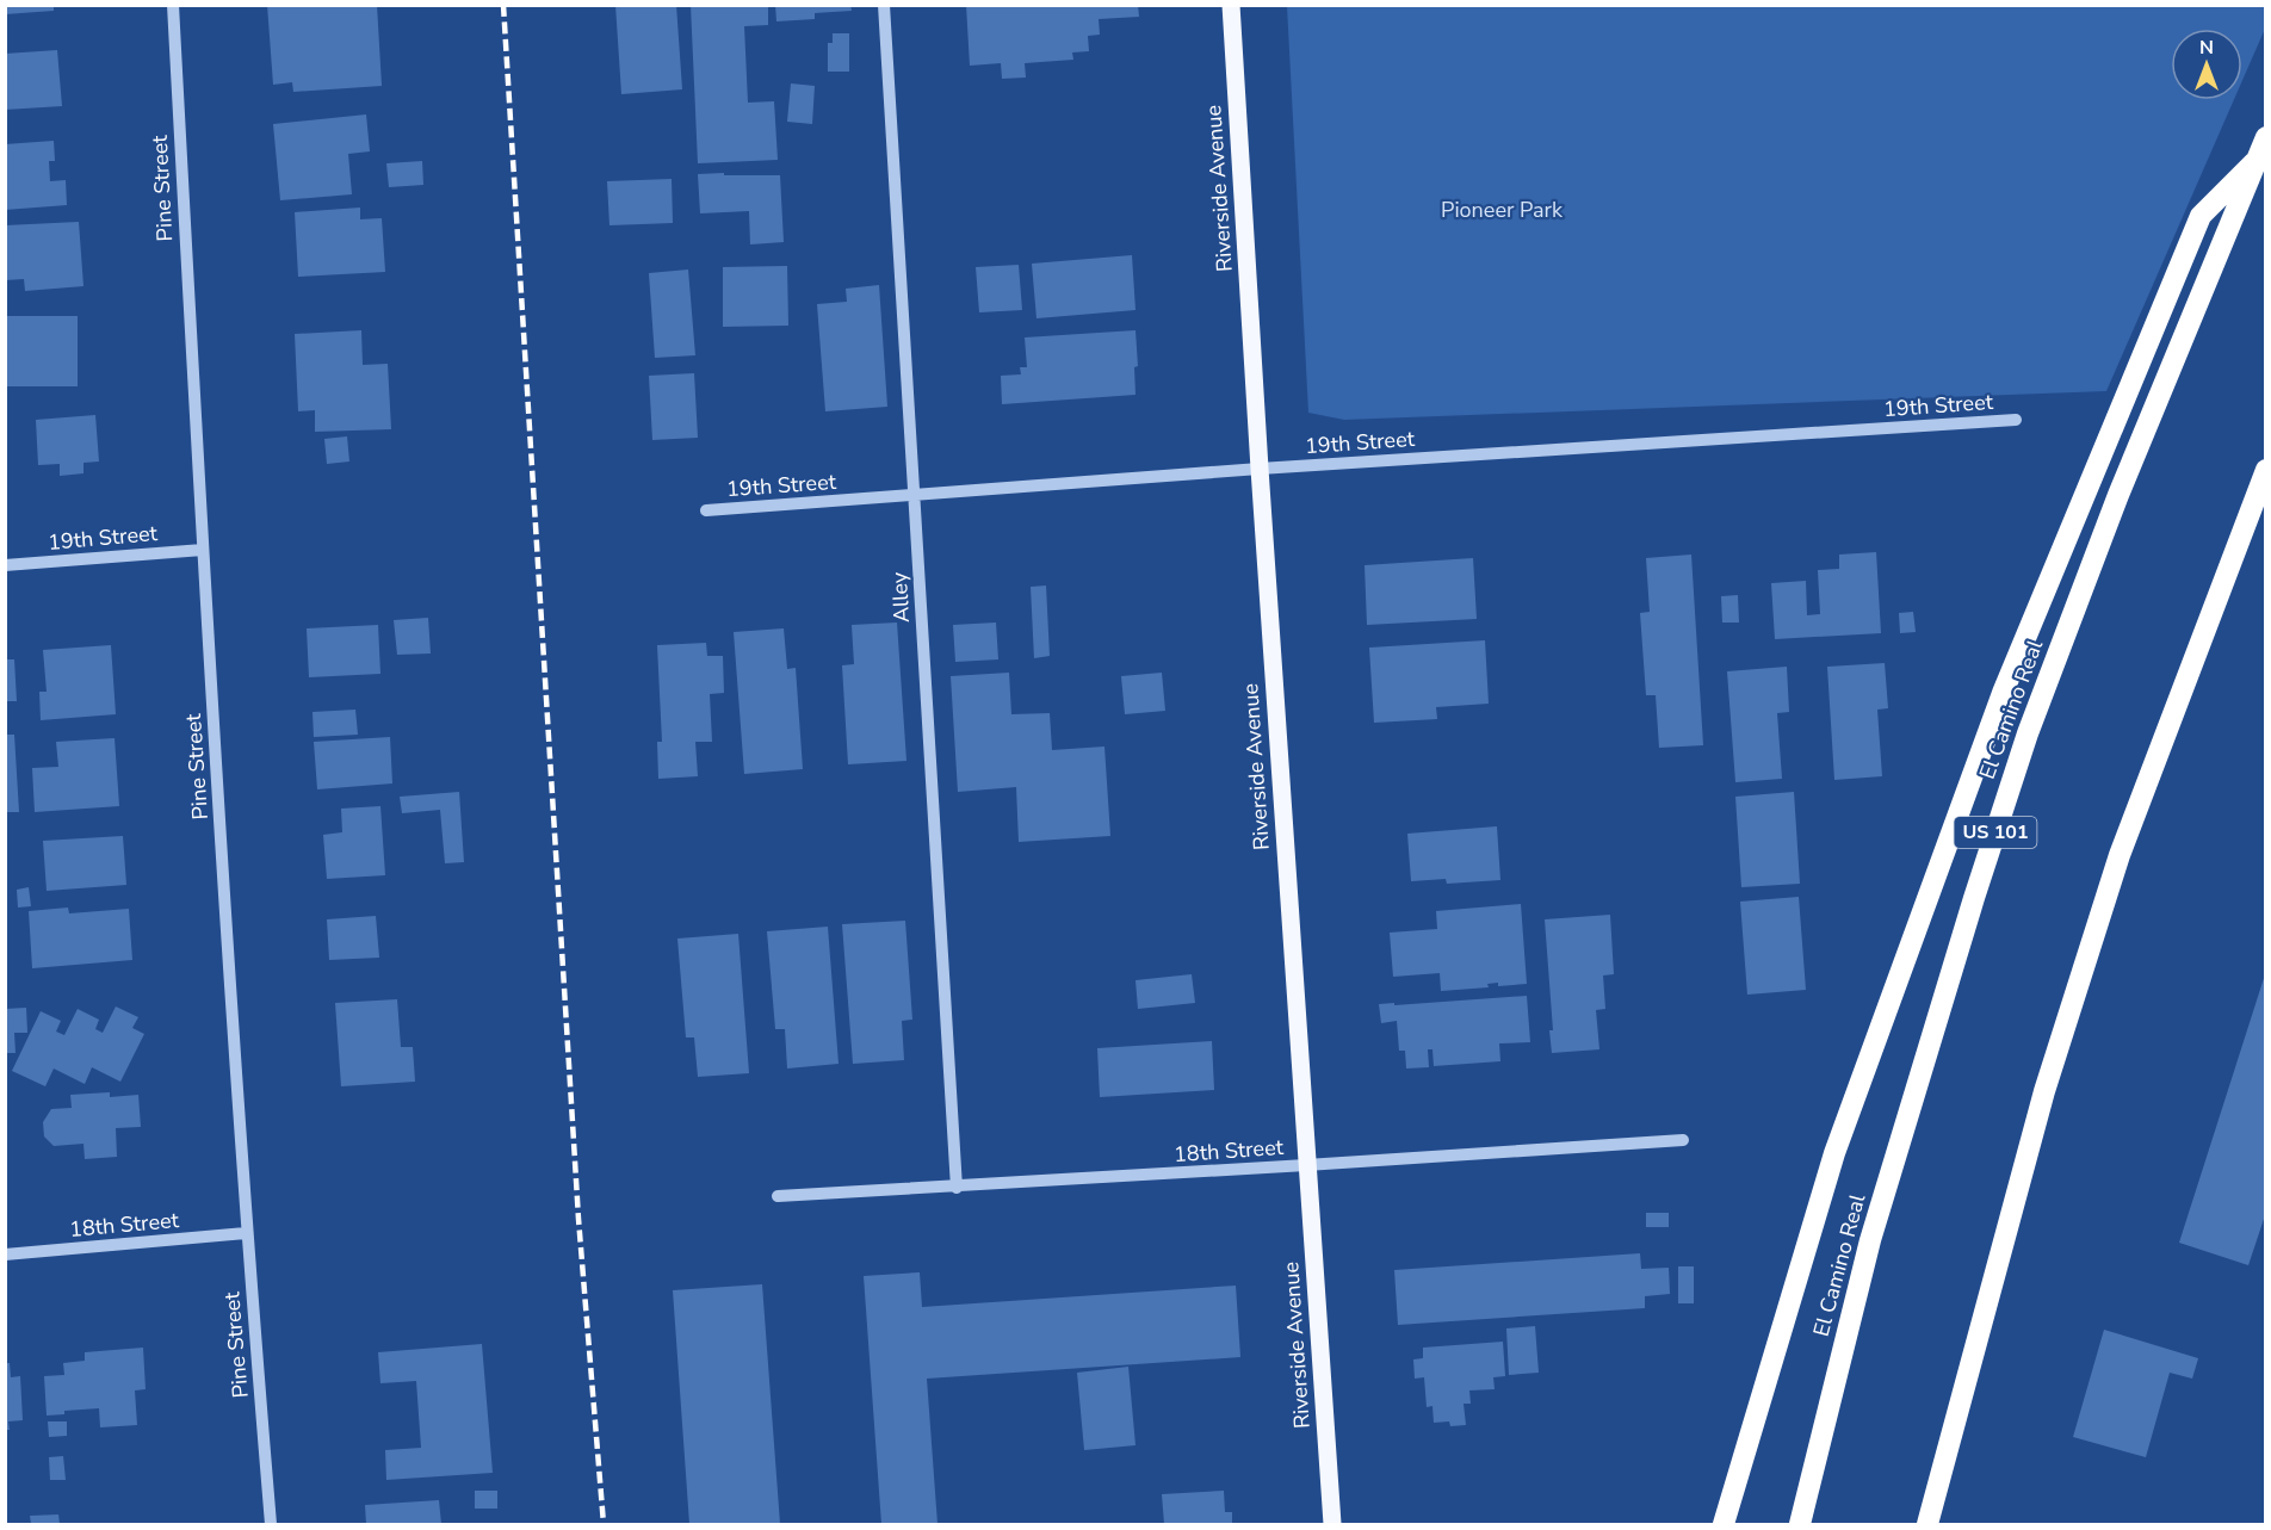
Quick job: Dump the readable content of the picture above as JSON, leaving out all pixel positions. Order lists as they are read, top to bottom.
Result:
{
  "streets": {
    "highway": ["El Camino Real", "US 101"],
    "main road": ["Riverside Avenue"],
    "street": [
      "Pine Street",
      "19th Street",
      "Alley",
      "18th Street"
    ]
  },
  "crossings": [
    ["Pine Street", "19th Street"],
    ["Pine Street", "18th Street"],
    ["Riverside Avenue", "19th Street"],
    ["Riverside Avenue", "18th Street"],
    ["19th Street", "Alley"],
    ["Alley", "18th Street"]
  ],
  "parks": ["Pioneer Park"],
  "north": "top"
}
